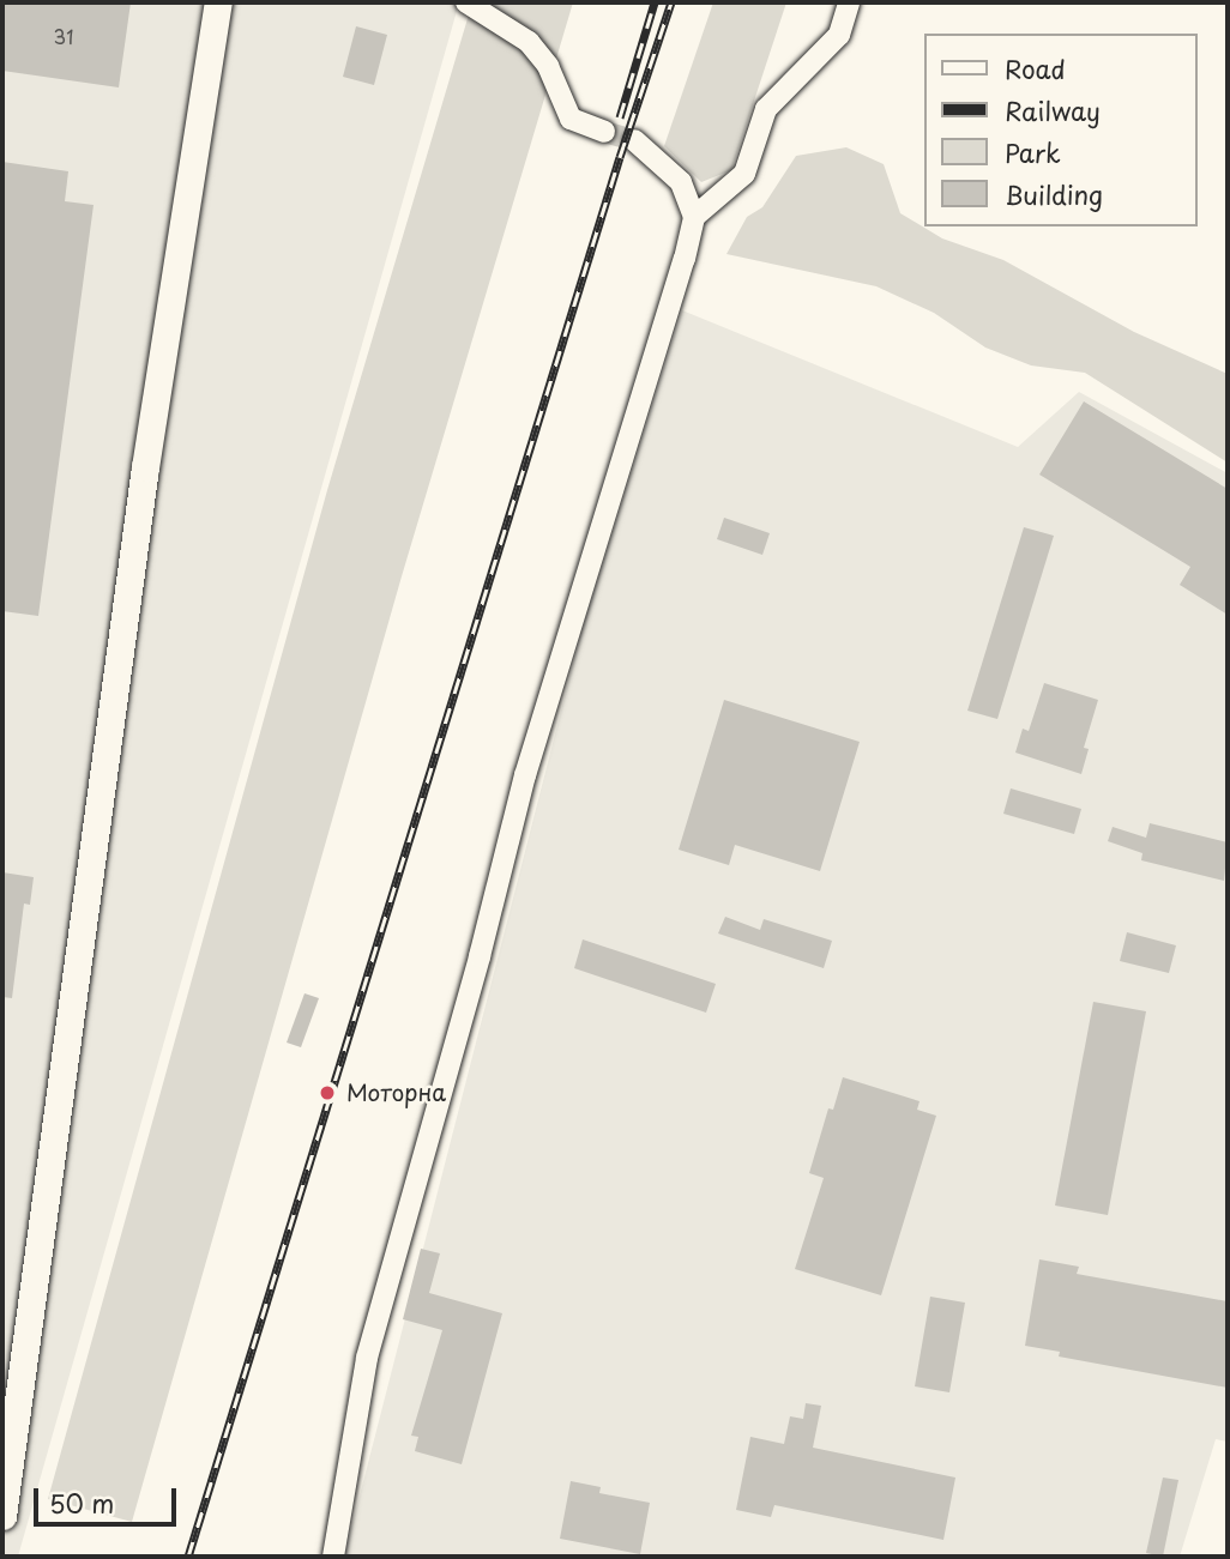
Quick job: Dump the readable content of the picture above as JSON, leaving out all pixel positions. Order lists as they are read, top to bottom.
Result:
{
  "places": ["Моторна"],
  "house_numbers": ["31"],
  "legend": [
    "Road",
    "Railway",
    "Park",
    "Building"
  ],
  "scale_bar": "50 m"
}
